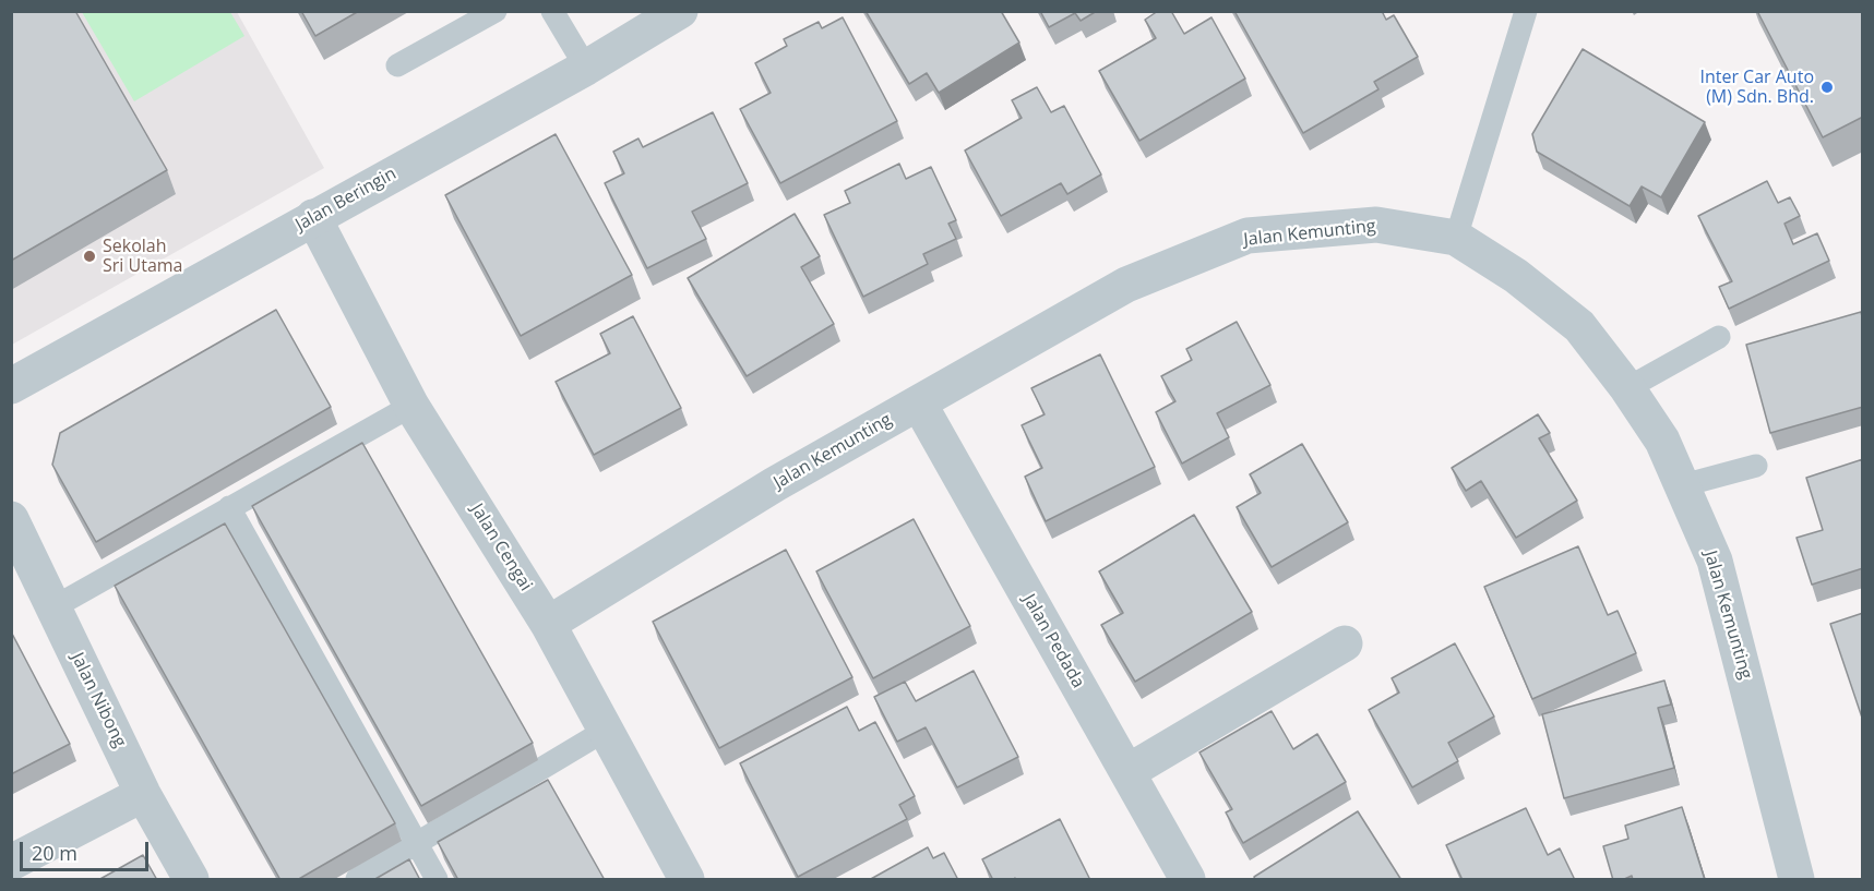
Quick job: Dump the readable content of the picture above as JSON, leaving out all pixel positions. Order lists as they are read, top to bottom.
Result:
{
  "streets": {
    "street": [
      "Jalan Beringin",
      "Jalan Kemunting",
      "Jalan Cengai",
      "Jalan Pedada",
      "Jalan Nibong"
    ]
  },
  "crossings": [
    ["Jalan Beringin", "Jalan Cengai"],
    ["Jalan Kemunting", "Jalan Cengai"],
    ["Jalan Kemunting", "Jalan Pedada"]
  ],
  "places": ["Inter Car Auto (M) Sdn. Bhd.", "Sekolah Sri Utama"],
  "scale_bar": "20 m"
}
